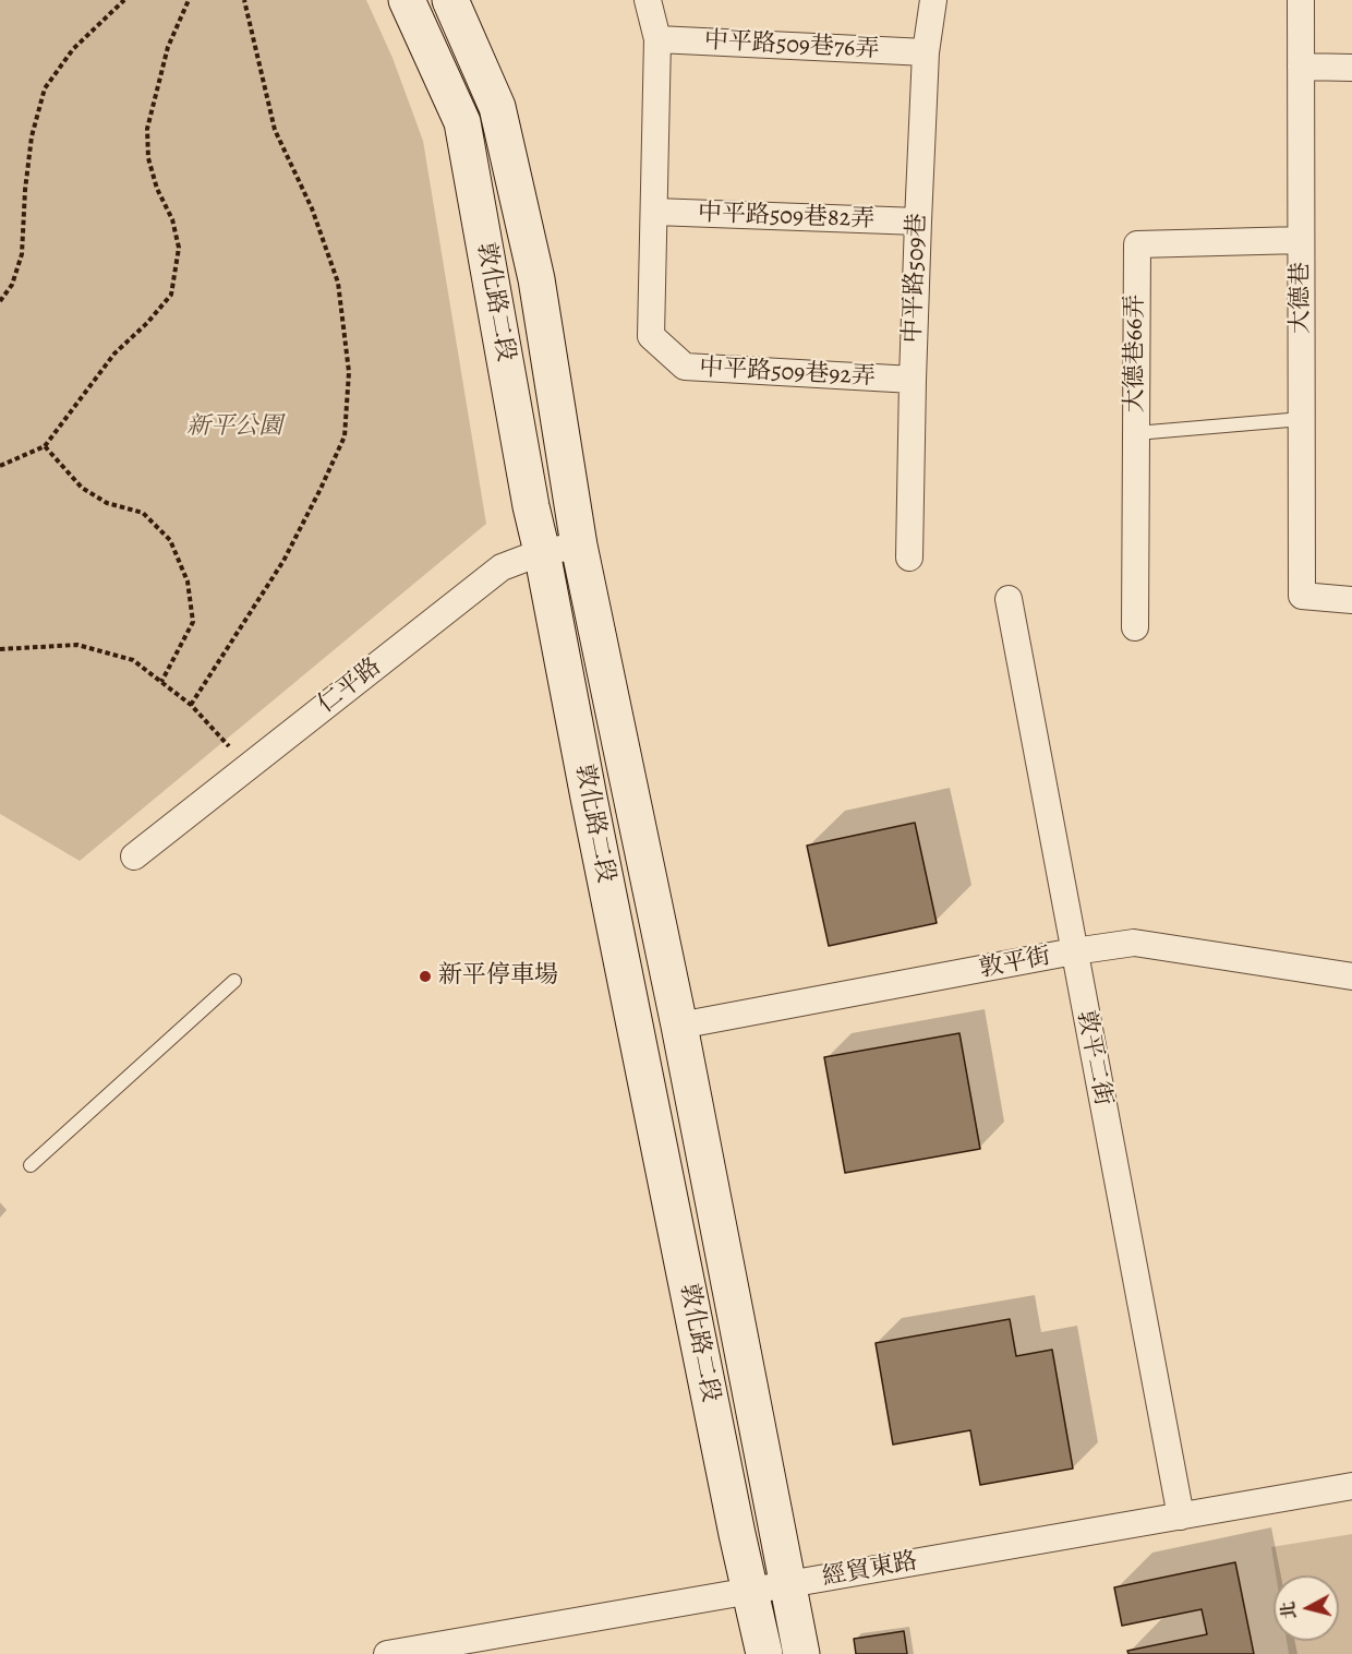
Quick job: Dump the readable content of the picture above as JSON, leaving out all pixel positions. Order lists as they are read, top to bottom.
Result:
{
  "streets": {
    "street": [
      "中平路509巷76弄",
      "中平路509巷82弄",
      "中平路509巷",
      "大德巷",
      "敦化路二段",
      "大德巷66弄",
      "中平路509巷92弄",
      "仁平路",
      "敦平街",
      "敦平二街",
      "經貿東路"
    ]
  },
  "crossings": [
    ["中平路509巷76弄", "中平路509巷"],
    ["中平路509巷82弄", "中平路509巷"],
    ["中平路509巷82弄", "中平路509巷92弄"],
    ["中平路509巷", "中平路509巷92弄"],
    ["大德巷", "大德巷66弄"],
    ["敦化路二段", "仁平路"],
    ["敦化路二段", "敦平街"],
    ["敦化路二段", "經貿東路"],
    ["敦平街", "敦平二街"],
    ["敦平二街", "經貿東路"]
  ],
  "parks": ["新平公園"],
  "places": ["新平停車場"],
  "north": "left"
}
